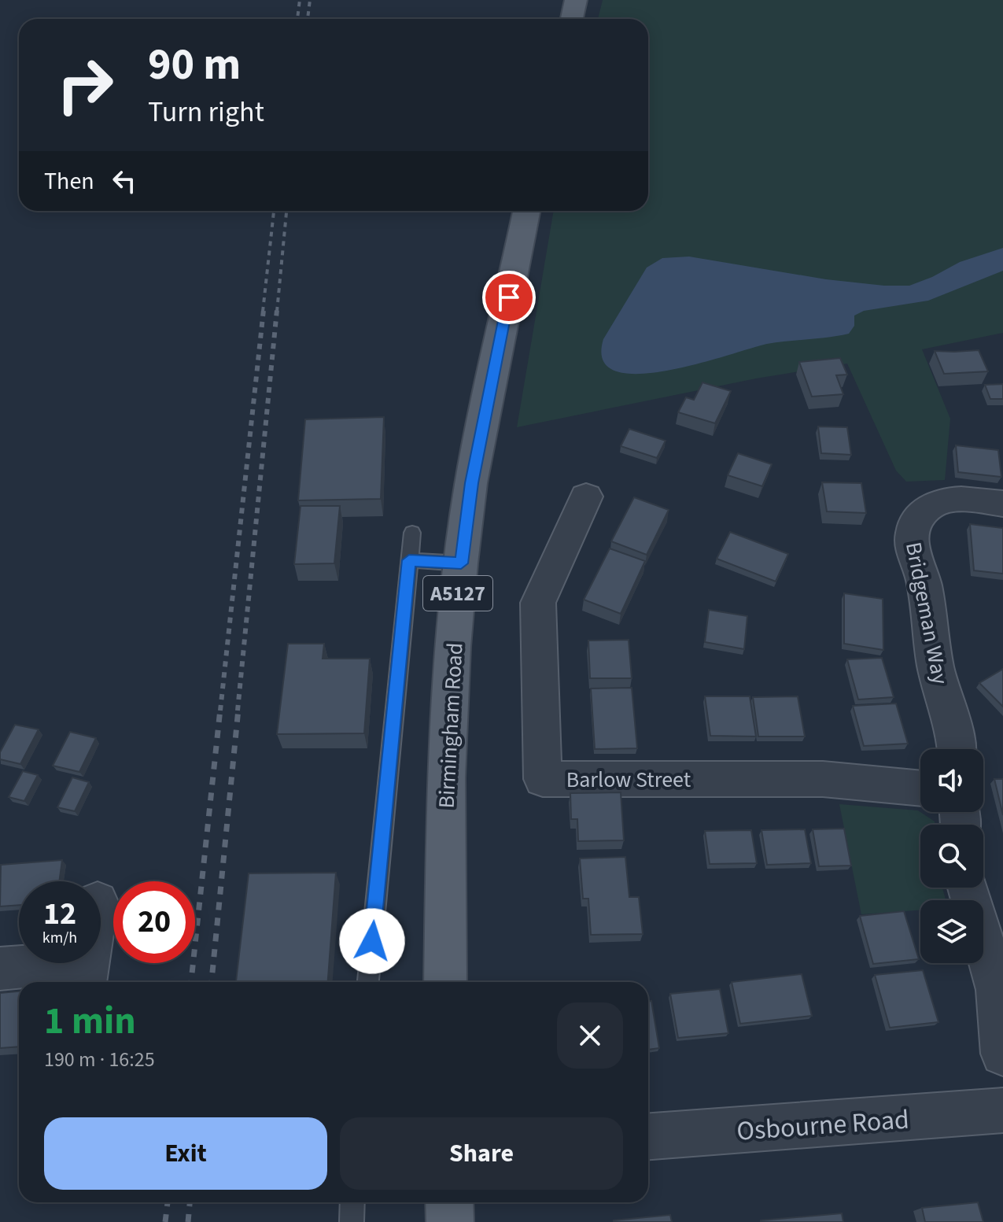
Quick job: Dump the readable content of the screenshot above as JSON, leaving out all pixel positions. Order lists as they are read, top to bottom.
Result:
{
  "streets": {
    "main road": ["A5127", "Birmingham Road"],
    "street": ["Bridgeman Way", "Barlow Street", "Osbourne Road"]
  },
  "page": {
    "turn": ["90 m", "Turn right"],
    "then": "Then",
    "speed": "12 km/h",
    "limit": "20",
    "heading": ["1 min", "190 m · 16:25"],
    "buttons": ["Exit", "Share"]
  }
}
